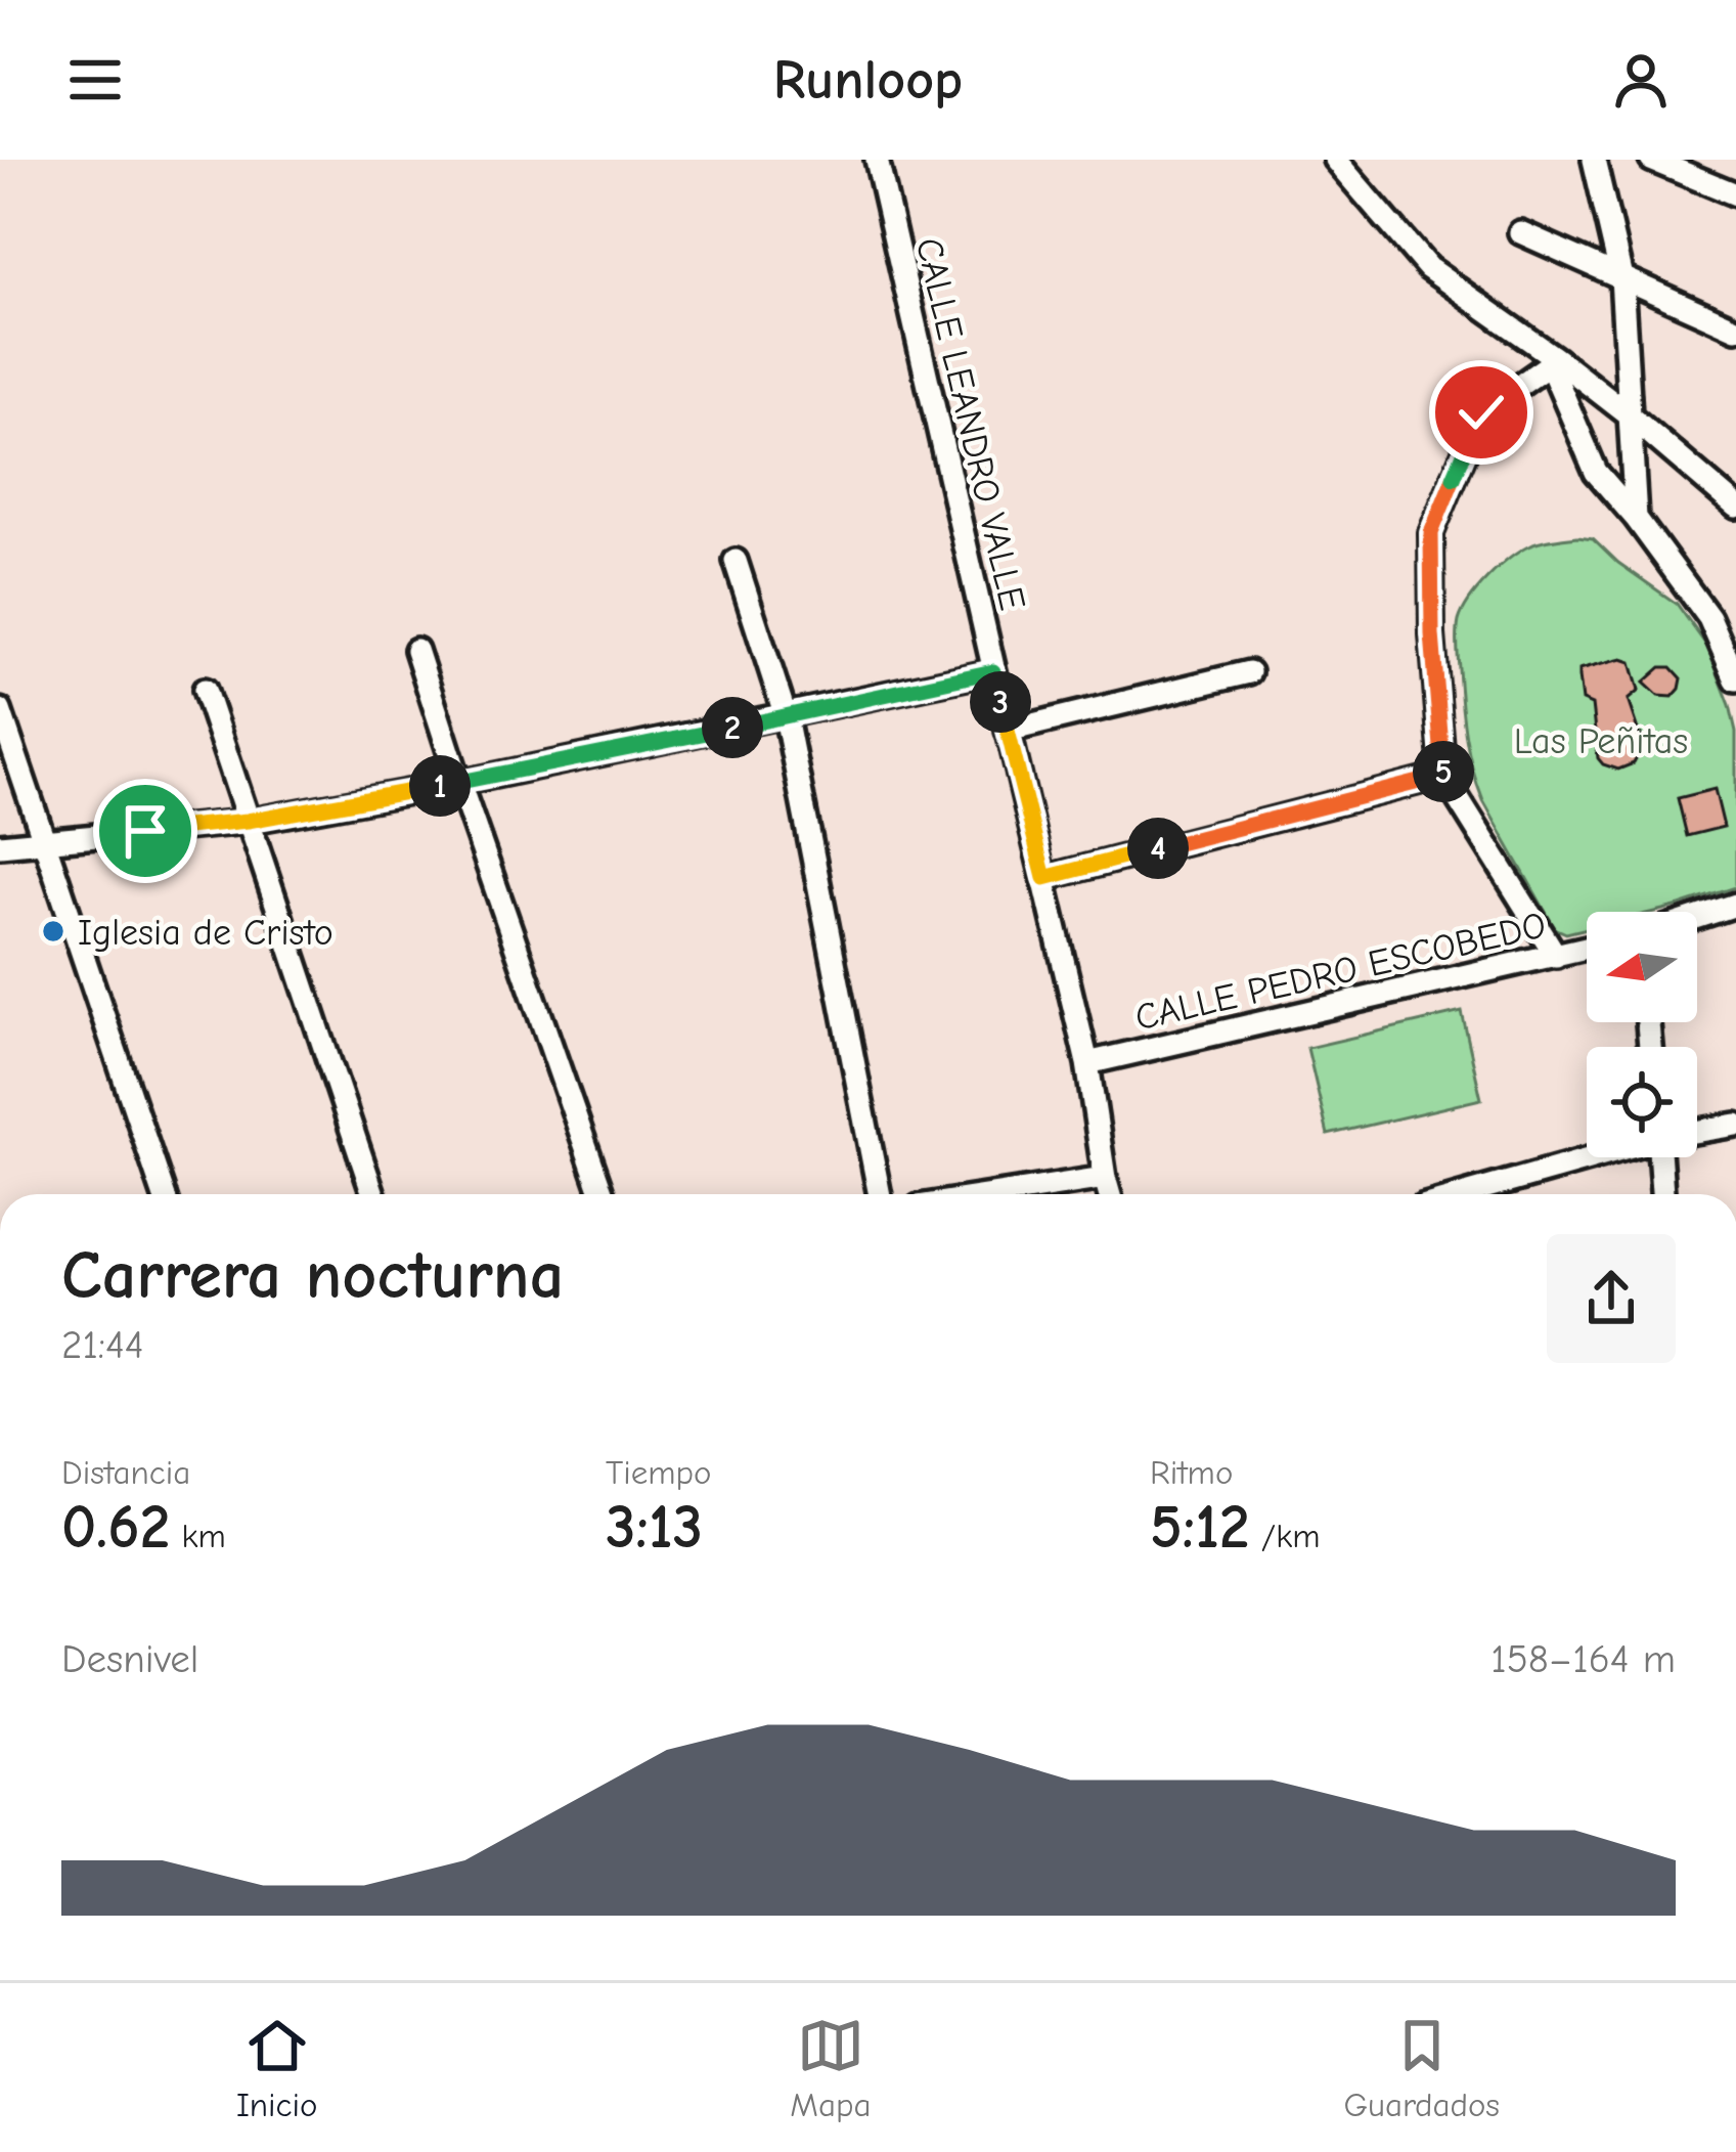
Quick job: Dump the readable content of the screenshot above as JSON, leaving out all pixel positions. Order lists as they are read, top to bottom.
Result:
{
  "streets": {
    "street": ["CALLE LEANDRO VALLE", "CALLE PEDRO ESCOBEDO"]
  },
  "crossings": [
    ["CALLE LEANDRO VALLE", "CALLE PEDRO ESCOBEDO"]
  ],
  "parks": ["Las Peñitas"],
  "places": ["Iglesia de Cristo"],
  "north": "left",
  "page": {
    "header": "Runloop",
    "pins": [
      "3",
      "2",
      "5",
      "1",
      "4"
    ],
    "heading": ["Carrera nocturna", "21:44"],
    "stats": [
      ["Distancia", "0.62 km"],
      ["Tiempo", "3:13"],
      ["Ritmo", "5:12 /km"]
    ],
    "chart": ["Desnivel", "158–164 m"],
    "tabs": ["Inicio", "Mapa", "Guardados"]
  }
}
